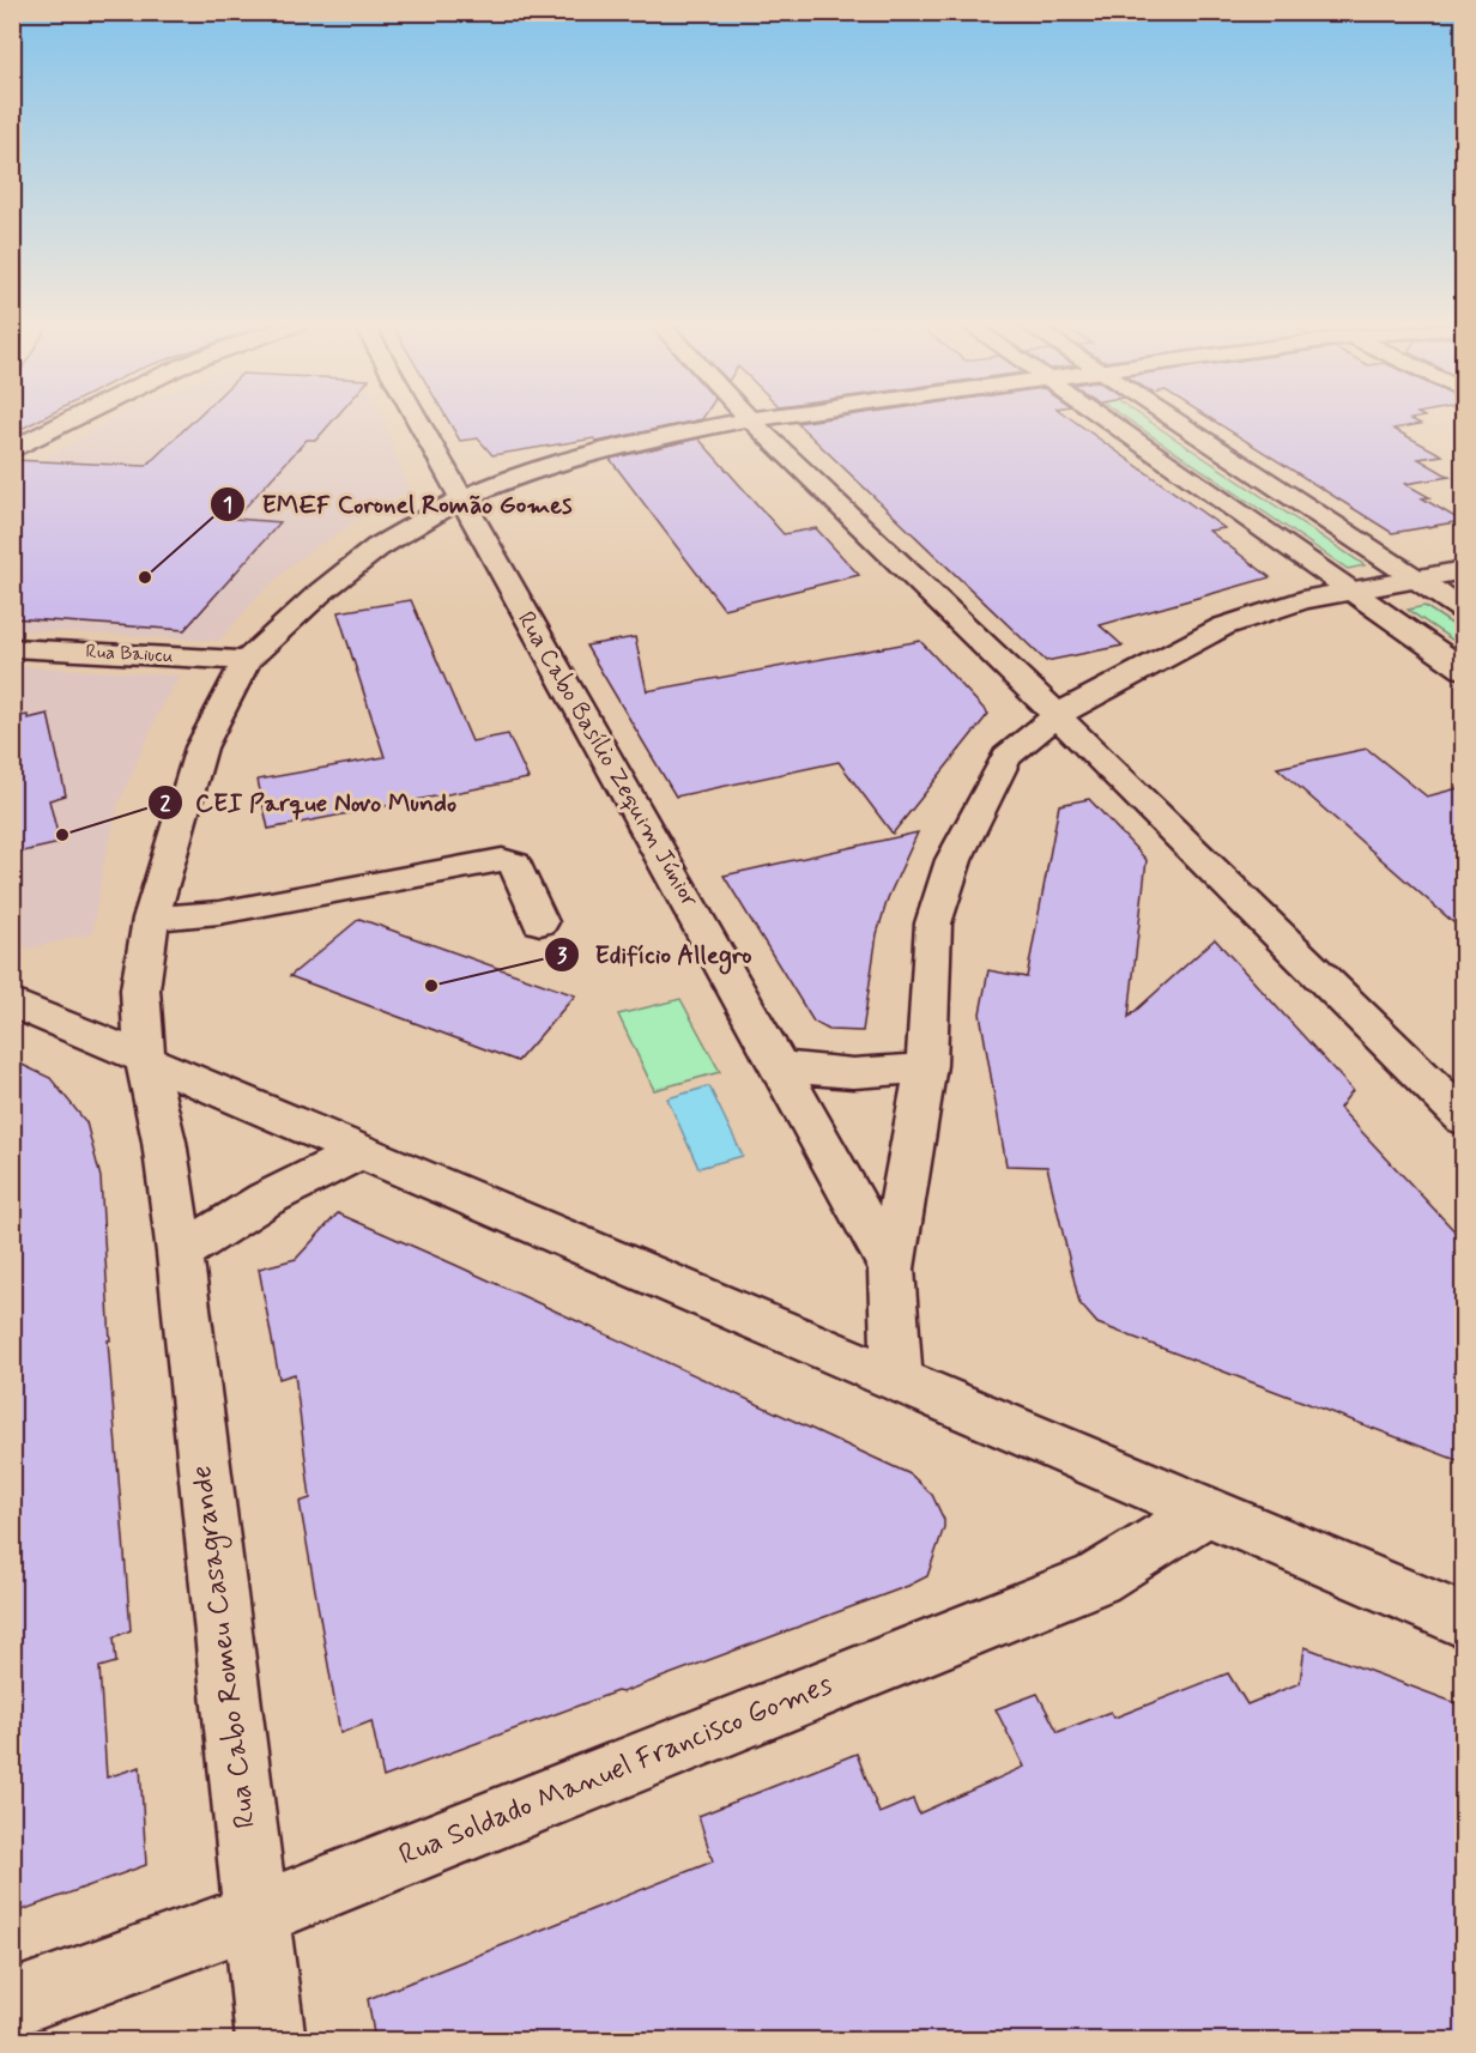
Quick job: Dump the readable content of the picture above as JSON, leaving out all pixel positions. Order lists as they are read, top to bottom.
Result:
{
  "streets": {
    "street": [
      "Rua Baiucu",
      "Rua Cabo Basílio Zequim Júnior",
      "Rua Cabo Romeu Casagrande",
      "Rua Soldado Manuel Francisco Gomes"
    ]
  },
  "crossings": [
    ["Rua Baiucu", "Rua Cabo Romeu Casagrande"],
    ["Rua Cabo Basílio Zequim Júnior", "Rua Cabo Romeu Casagrande"],
    ["Rua Cabo Romeu Casagrande", "Rua Soldado Manuel Francisco Gomes"]
  ],
  "places": ["EMEF Coronel Romão Gomes", "CEI Parque Novo Mundo", "Edifício Allegro"]
}
